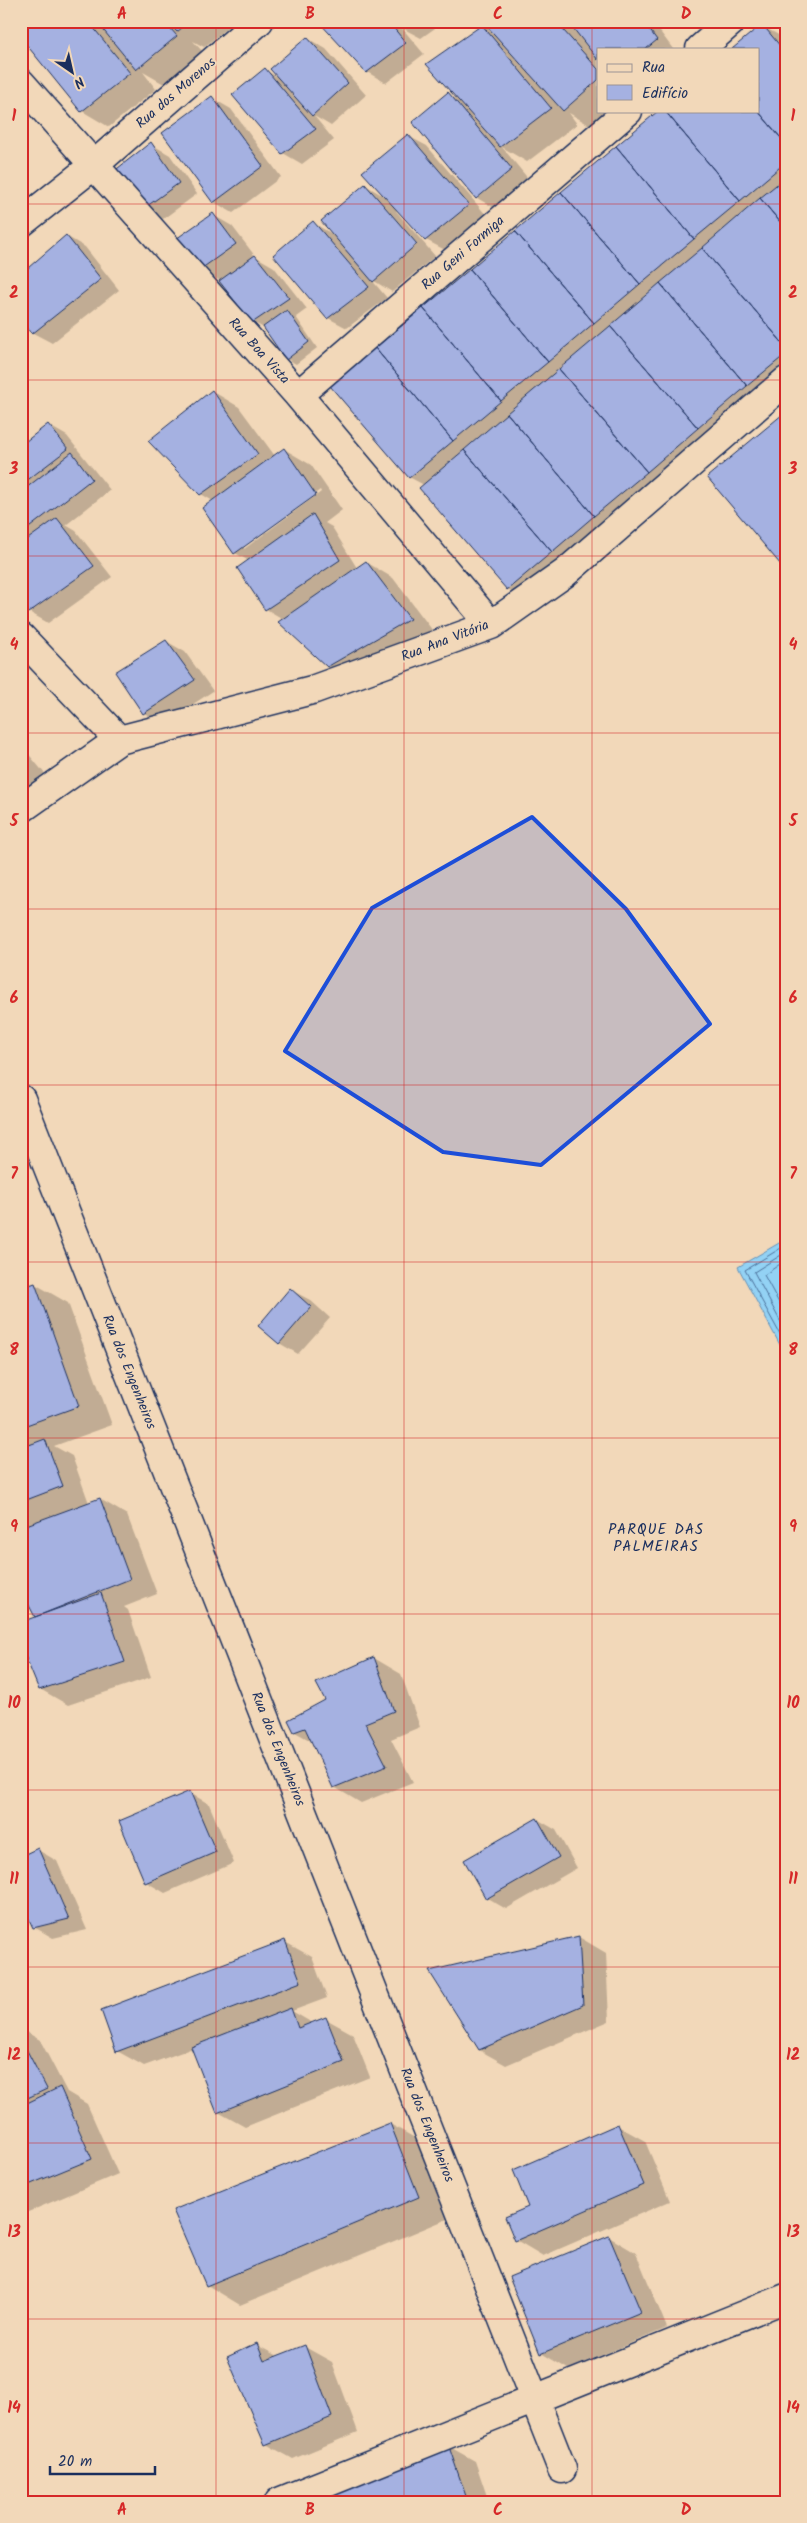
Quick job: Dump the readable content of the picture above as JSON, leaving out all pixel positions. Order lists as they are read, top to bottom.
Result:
{
  "streets": {
    "street": [
      "Rua dos Morenos",
      "Rua Geni Formiga",
      "Rua Boa Vista",
      "Rua Ana Vitória",
      "Rua dos Engenheiros"
    ]
  },
  "crossings": [
    ["Rua dos Morenos", "Rua Boa Vista"],
    ["Rua Geni Formiga", "Rua Boa Vista"],
    ["Rua Boa Vista", "Rua Ana Vitória"]
  ],
  "districts": ["PARQUE DAS PALMEIRAS"],
  "legend": ["Rua", "Edifício"],
  "scale_bar": "20 m",
  "north": "bottom right",
  "grid": {
    "columns": [
      "A",
      "B",
      "C",
      "D"
    ],
    "rows": [
      "1",
      "2",
      "3",
      "4",
      "5",
      "6",
      "7",
      "8",
      "9",
      "10",
      "11",
      "12",
      "13",
      "14"
    ]
  }
}
